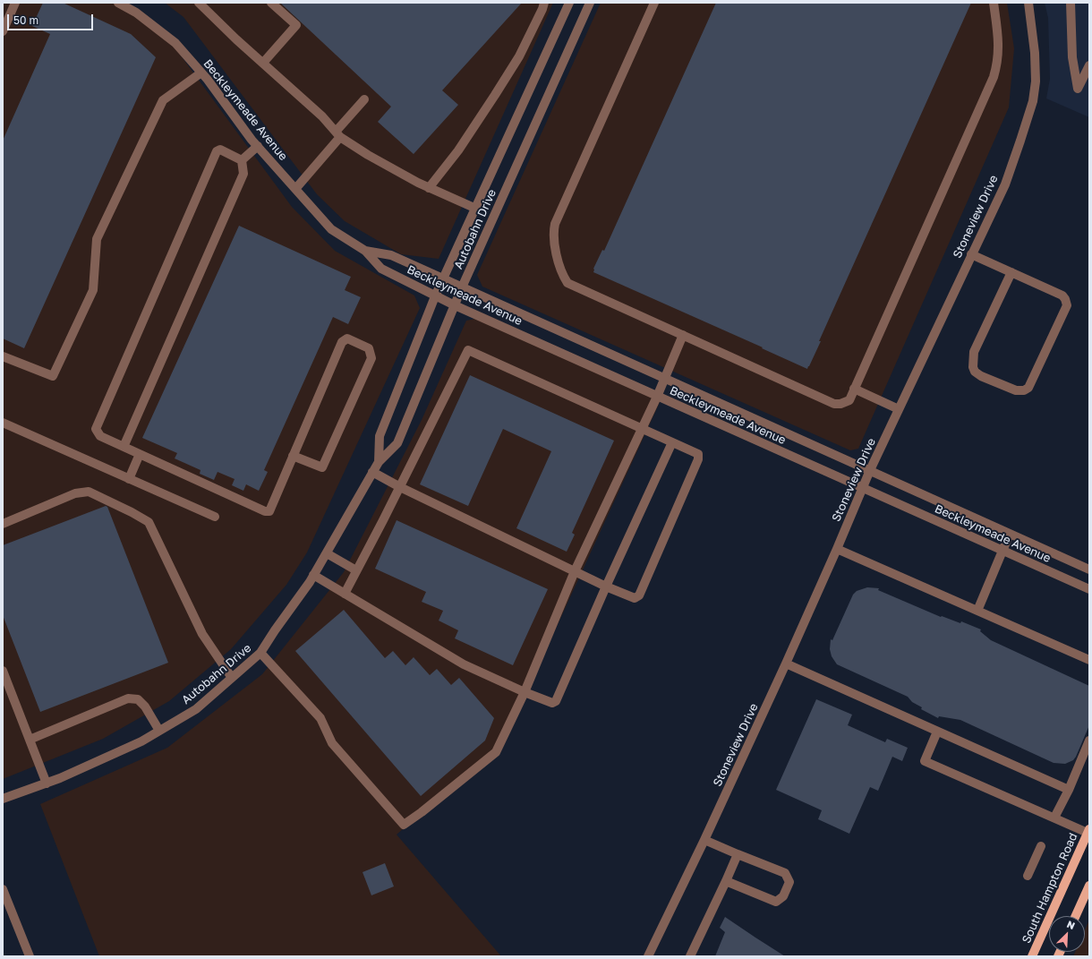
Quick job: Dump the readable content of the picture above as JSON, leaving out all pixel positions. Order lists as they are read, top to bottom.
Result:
{
  "streets": {
    "main road": ["South Hampton Road"],
    "street": ["Beckleymeade Avenue", "Stoneview Drive", "Autobahn Drive"]
  },
  "crossings": [
    ["Beckleymeade Avenue", "Stoneview Drive"],
    ["Beckleymeade Avenue", "Autobahn Drive"]
  ],
  "scale_bar": "50 m",
  "north": "top right"
}
